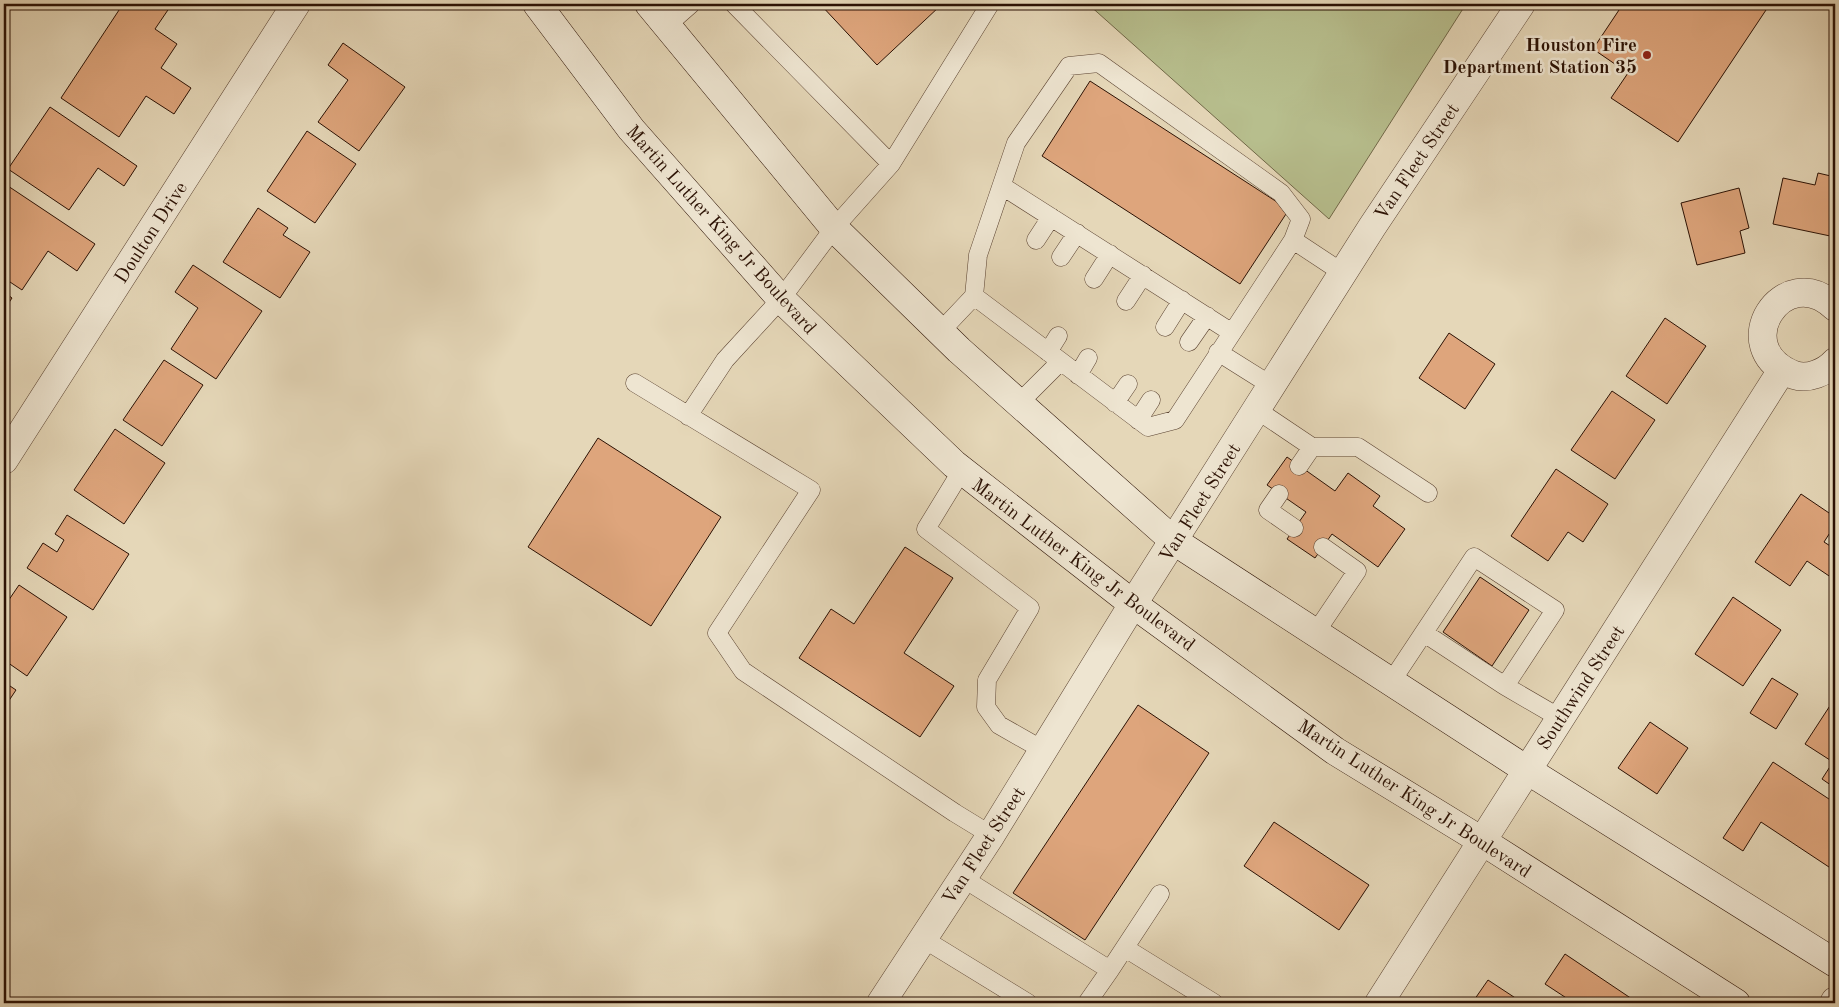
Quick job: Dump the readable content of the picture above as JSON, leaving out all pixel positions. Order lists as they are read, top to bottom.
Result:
{
  "streets": {
    "main road": [
      "Van Fleet Street",
      "Martin Luther King Jr Boulevard",
      "Doulton Drive",
      "Southwind Street"
    ]
  },
  "crossings": [
    ["Van Fleet Street", "Martin Luther King Jr Boulevard"],
    ["Martin Luther King Jr Boulevard", "Southwind Street"]
  ],
  "places": ["Houston Fire Department Station 35"]
}
